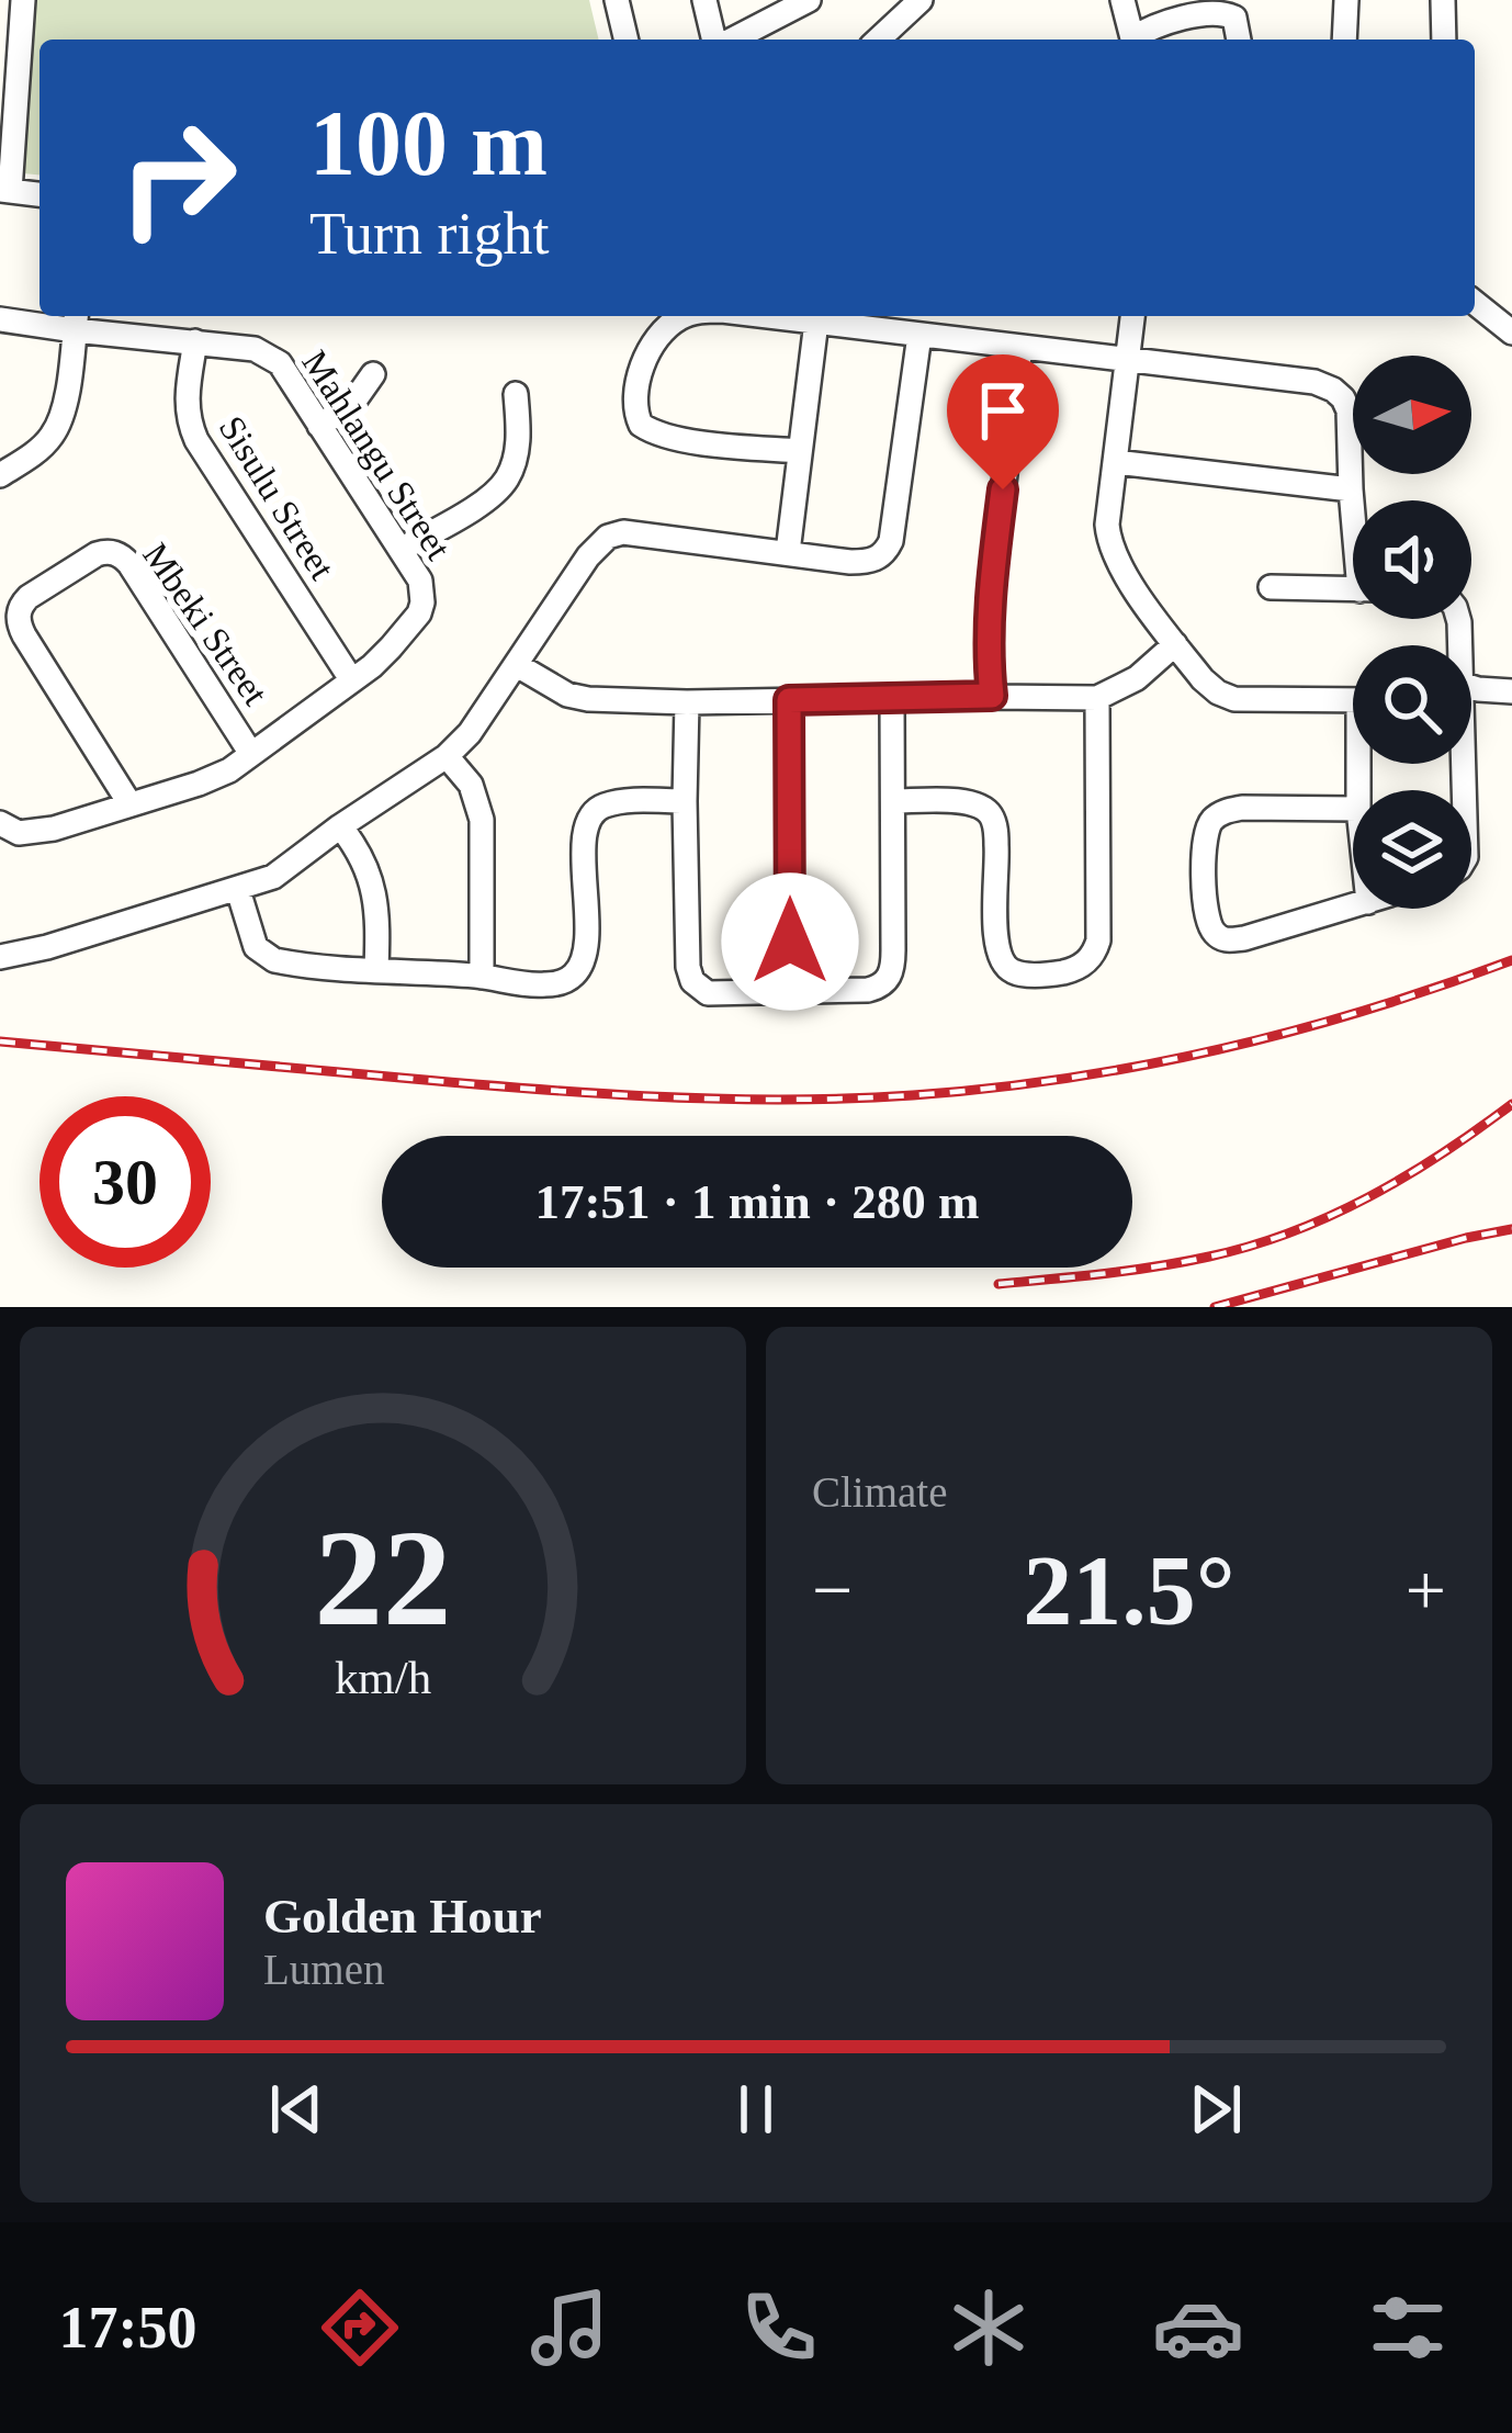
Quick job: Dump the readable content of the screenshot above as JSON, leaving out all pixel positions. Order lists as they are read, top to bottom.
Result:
{
  "streets": {
    "street": ["Mahlangu Street", "Sisulu Street", "Mbeki Street"]
  },
  "crossings": [
    ["Mahlangu Street", "Sisulu Street"],
    ["Mahlangu Street", "Mbeki Street"]
  ],
  "north": "right",
  "page": {
    "turn": ["100 m", "Turn right"],
    "limit": "30",
    "trip": "17:51 · 1 min · 280 m",
    "tile": "Climate",
    "heat": ["−", "21.5°", "+"],
    "song": ["Golden Hour", "Lumen"],
    "tabs": "17:50",
    "gauge": ["22", "km/h"]
  }
}
